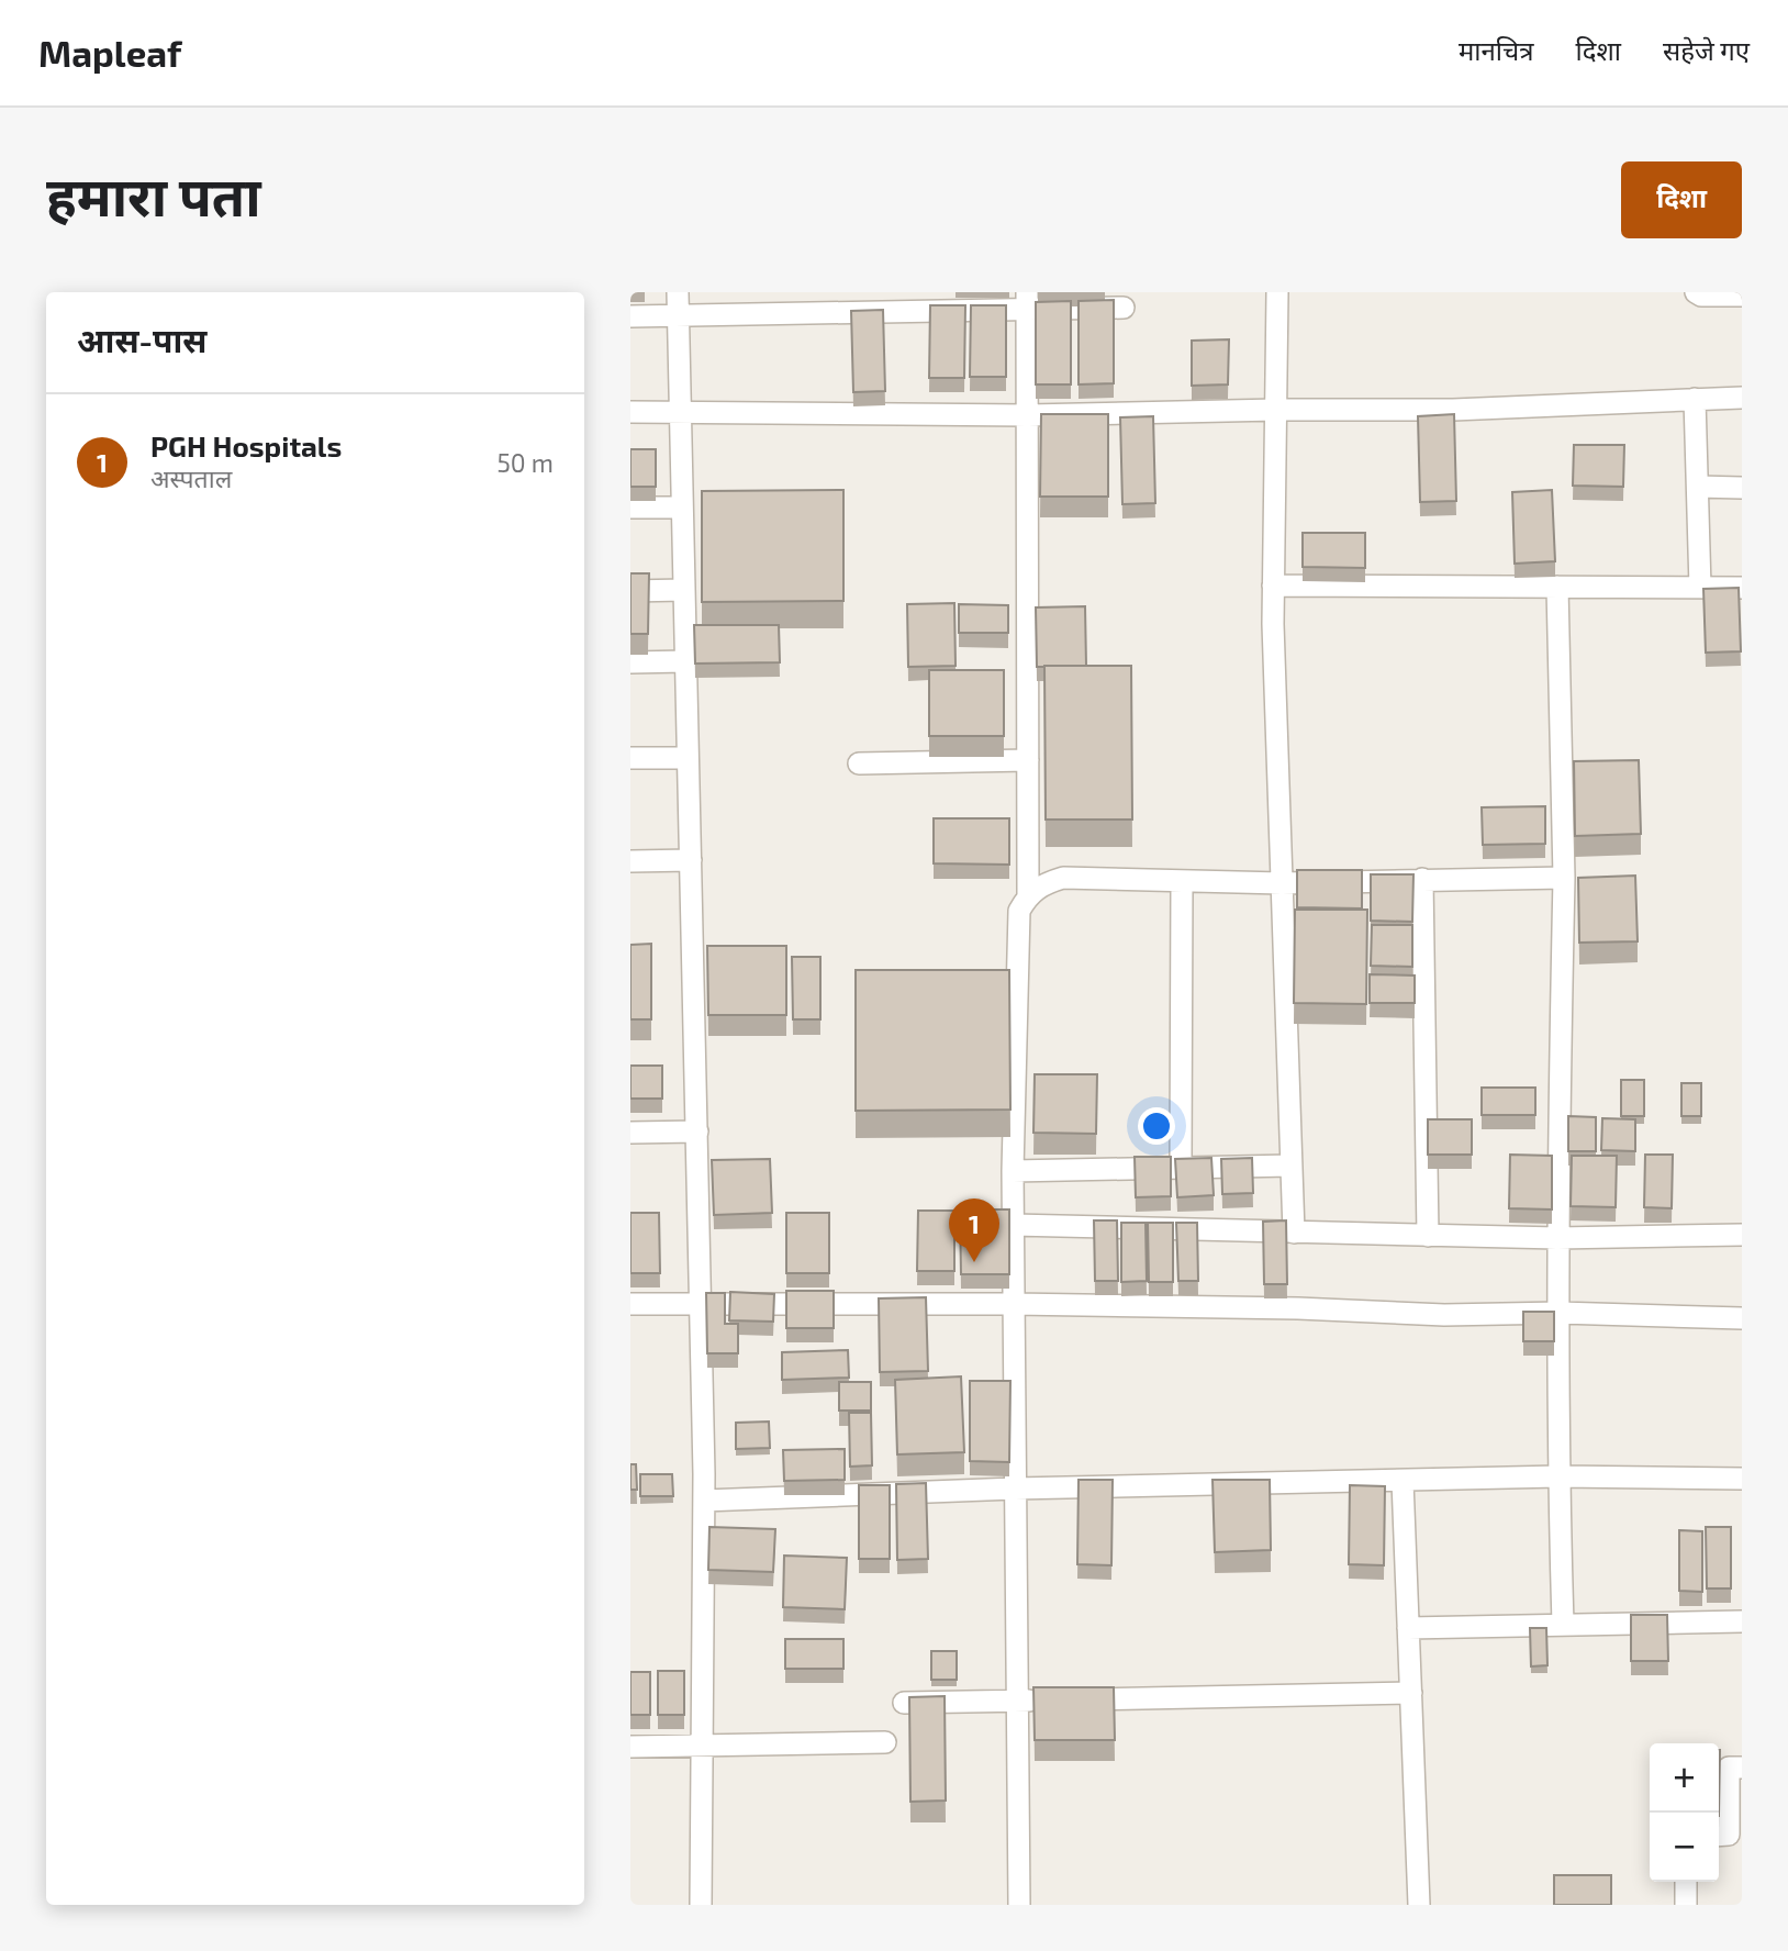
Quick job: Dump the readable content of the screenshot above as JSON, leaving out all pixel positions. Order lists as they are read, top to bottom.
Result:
{
  "page": {
    "header": "Mapleaf",
    "nav": ["मानचित्र", "दिशा", "सहेजे गए"],
    "buttons": "दिशा",
    "title": "हमारा पता",
    "heading": "आस-पास",
    "list": [
      {
        "mark": "1",
        "name": "PGH Hospitals",
        "note": "अस्पताल",
        "value": "50 m"
      }
    ],
    "pins": "1",
    "map_buttons": ["+", "−"]
  }
}
